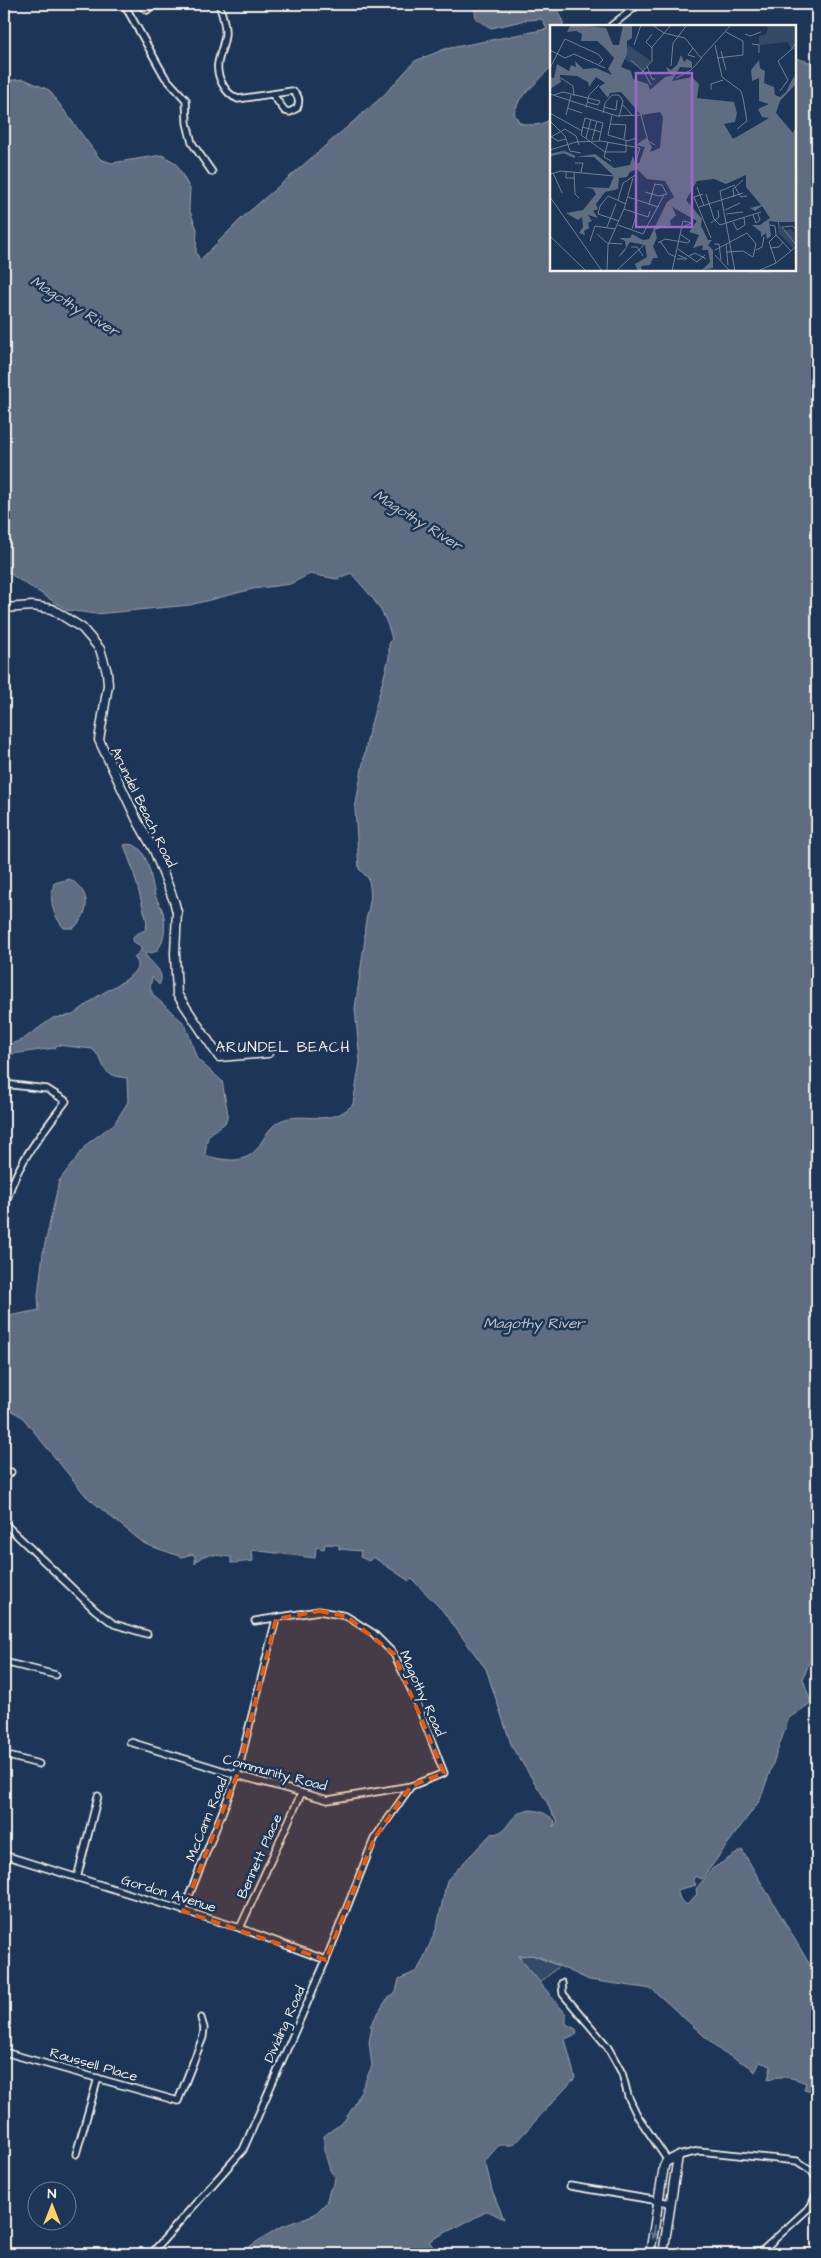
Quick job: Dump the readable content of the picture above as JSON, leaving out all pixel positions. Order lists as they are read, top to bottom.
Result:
{
  "streets": {
    "street": [
      "Arundel Beach Road",
      "Magothy Road",
      "Community Road",
      "McCann Road",
      "Bennett Place",
      "Gordon Avenue",
      "Dividing Road",
      "Raussell Place"
    ]
  },
  "crossings": [
    ["Magothy Road", "Community Road"],
    ["Magothy Road", "McCann Road"],
    ["Community Road", "McCann Road"],
    ["Community Road", "Bennett Place"],
    ["Community Road", "Dividing Road"],
    ["McCann Road", "Gordon Avenue"],
    ["Bennett Place", "Gordon Avenue"],
    ["Gordon Avenue", "Dividing Road"]
  ],
  "districts": ["ARUNDEL BEACH"],
  "water": ["Magothy River"],
  "north": "top"
}
